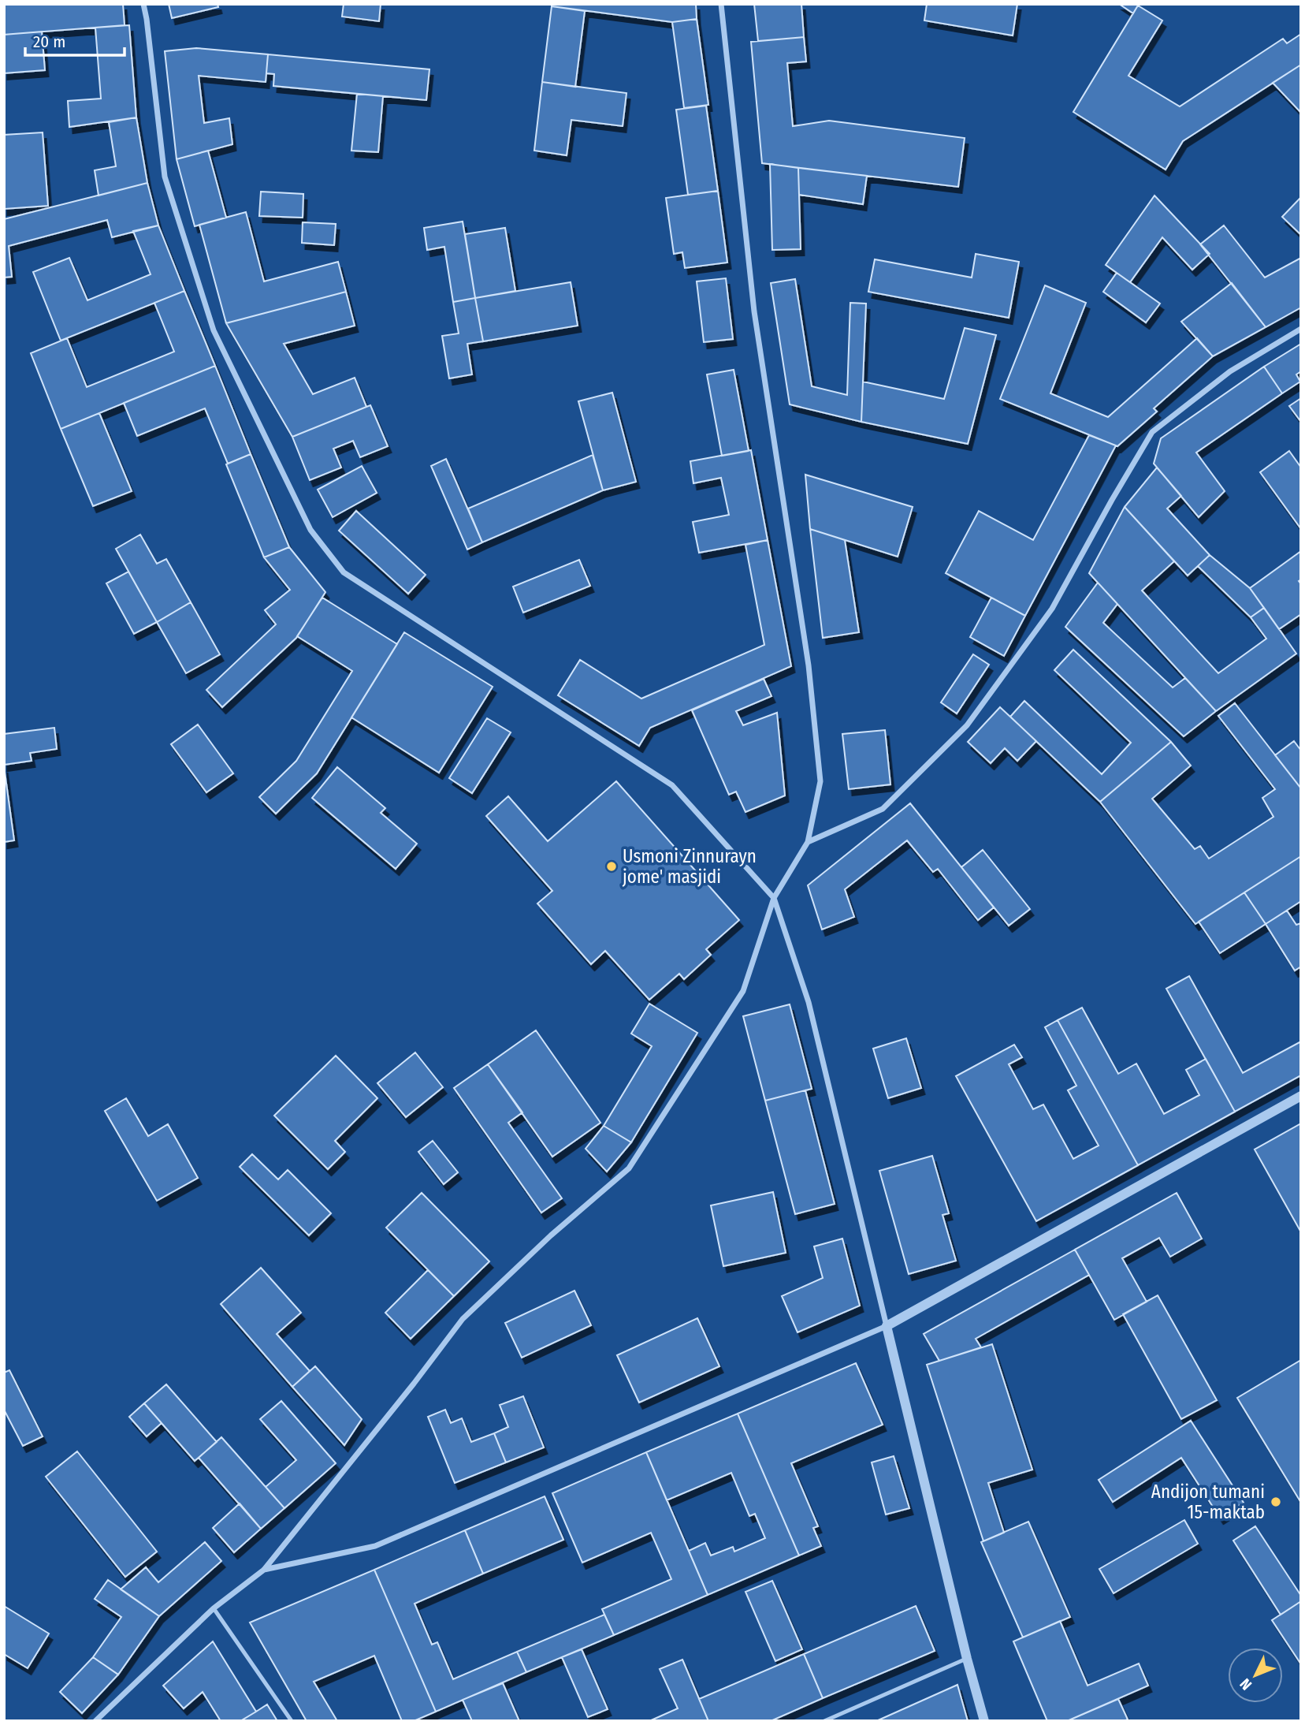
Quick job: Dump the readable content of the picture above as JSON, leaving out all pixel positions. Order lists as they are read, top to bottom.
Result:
{
  "places": ["Usmoni Zinnurayn jome' masjidi", "Andijon tumani 15-maktab"],
  "scale_bar": "20 m",
  "north": "bottom left"
}
